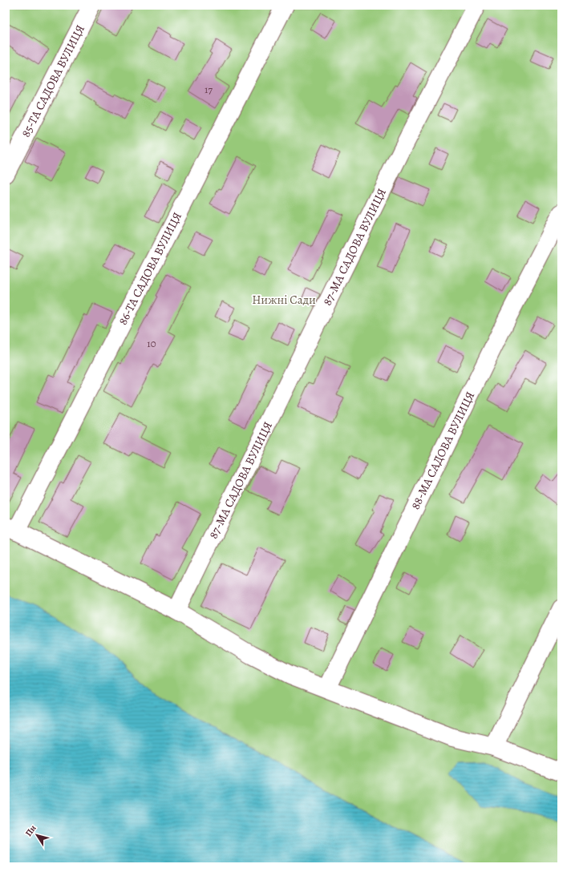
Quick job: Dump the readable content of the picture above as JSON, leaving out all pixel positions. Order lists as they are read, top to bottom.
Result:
{
  "streets": {
    "street": [
      "85-ТА САДОВА ВУЛИЦЯ",
      "87-МА САДОВА ВУЛИЦЯ",
      "86-ТА САДОВА ВУЛИЦЯ",
      "88-МА САДОВА ВУЛИЦЯ"
    ]
  },
  "parks": ["Нижні Сади"],
  "house_numbers": ["17", "10"],
  "north": "top left"
}
